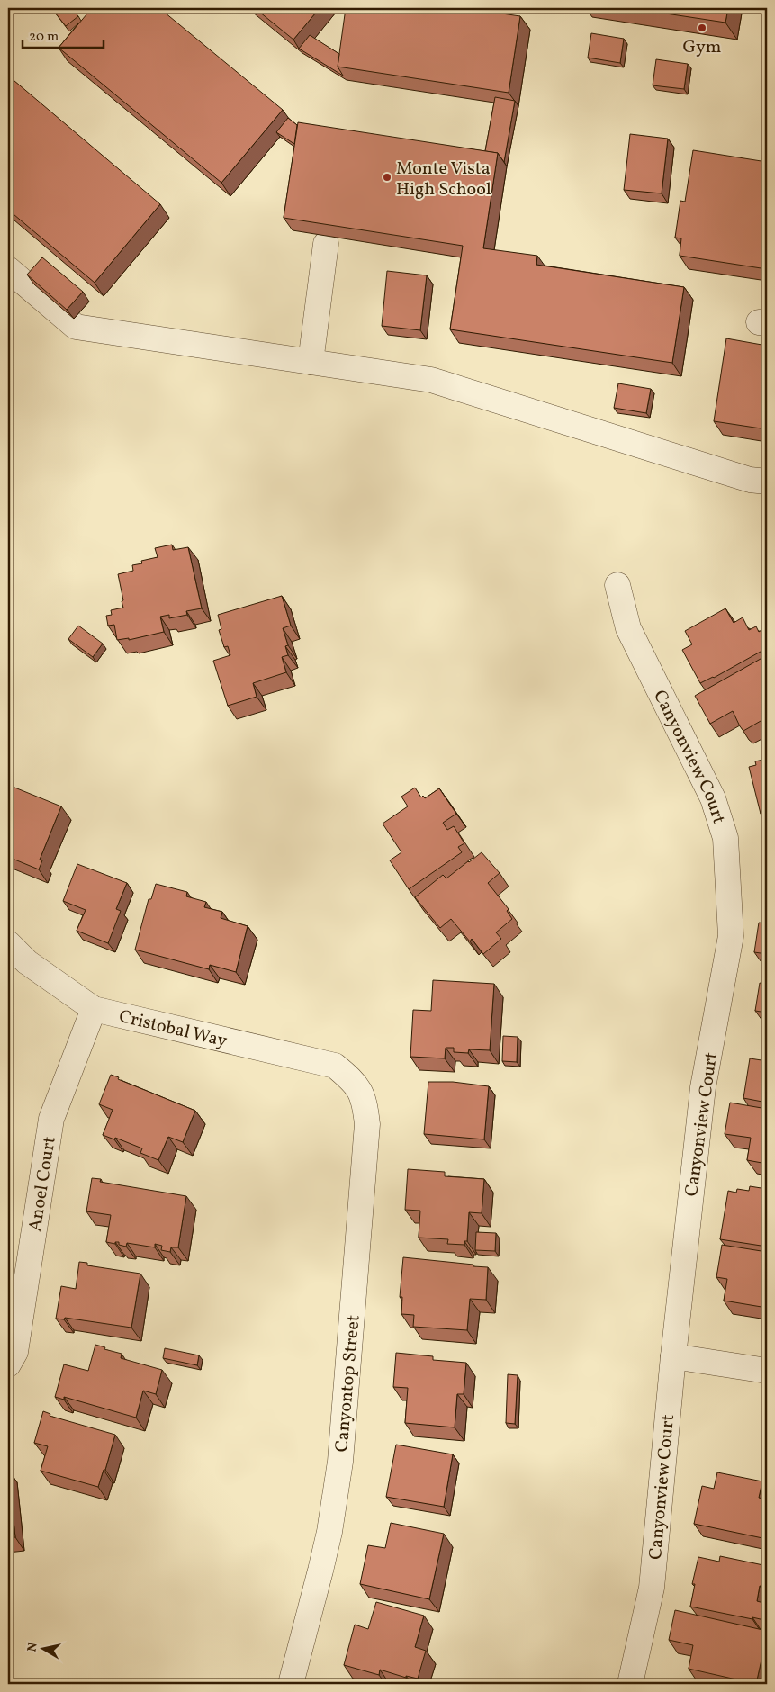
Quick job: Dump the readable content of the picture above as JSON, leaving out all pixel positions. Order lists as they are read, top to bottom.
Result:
{
  "streets": {
    "street": [
      "Canyonview Court",
      "Cristobal Way",
      "Anoel Court",
      "Canyontop Street"
    ]
  },
  "crossings": [
    ["Cristobal Way", "Anoel Court"],
    ["Cristobal Way", "Canyontop Street"]
  ],
  "places": ["Gym", "Monte Vista High School"],
  "scale_bar": "20 m",
  "north": "left"
}
